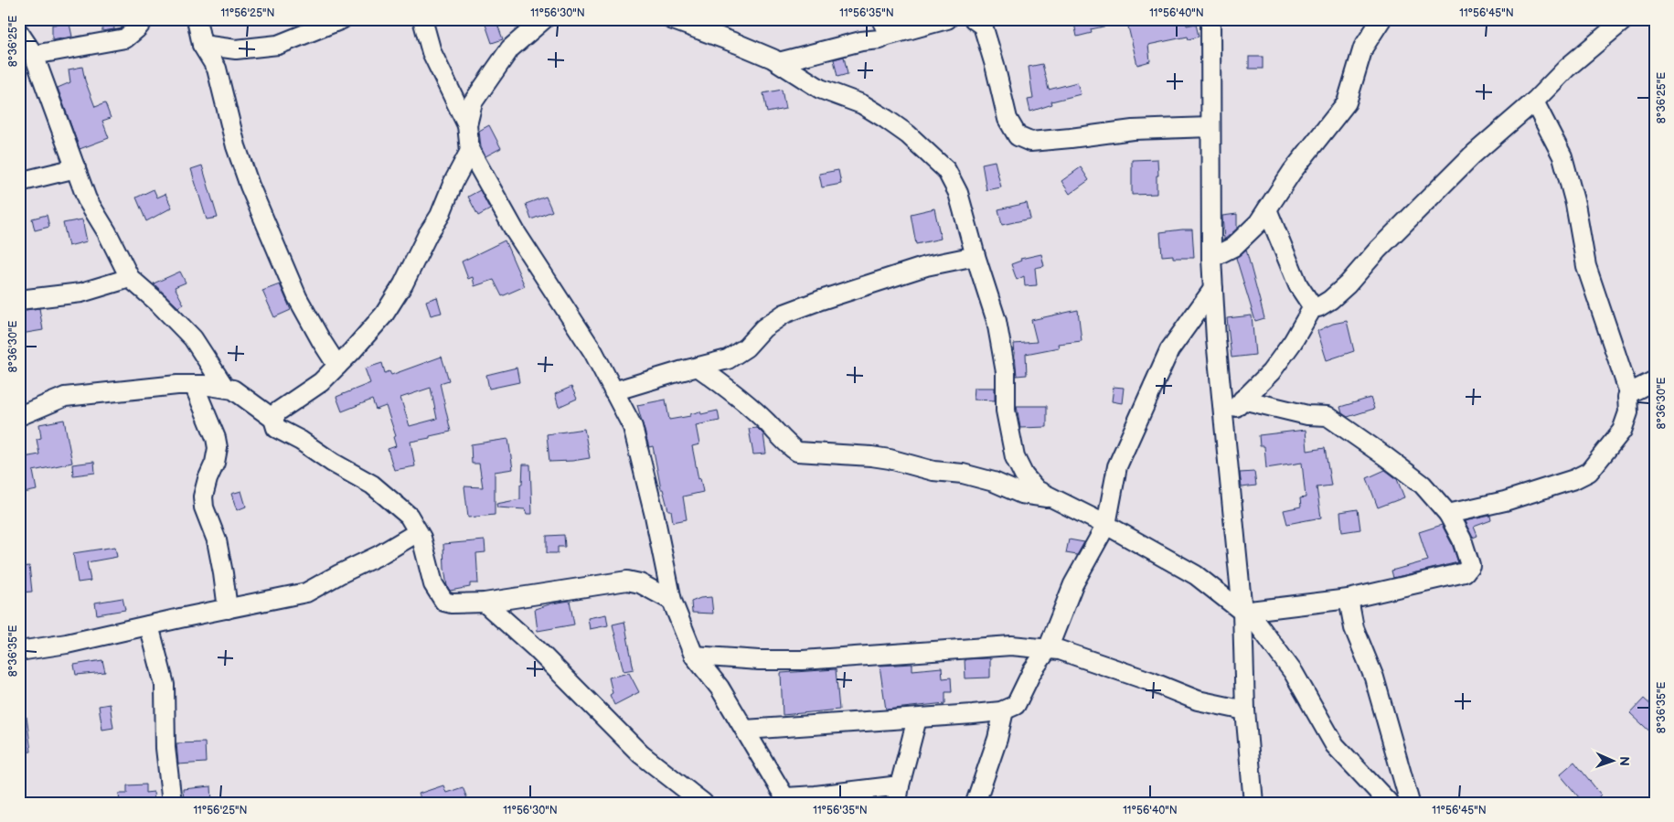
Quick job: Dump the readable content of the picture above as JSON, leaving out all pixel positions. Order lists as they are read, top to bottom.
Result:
{
  "north": "right",
  "coordinates": [
    "11°56'25\"N",
    "11°56'30\"N",
    "11°56'35\"N",
    "11°56'40\"N",
    "11°56'45\"N",
    "8°36'25\"E",
    "8°36'30\"E",
    "8°36'35\"E"
  ]
}
